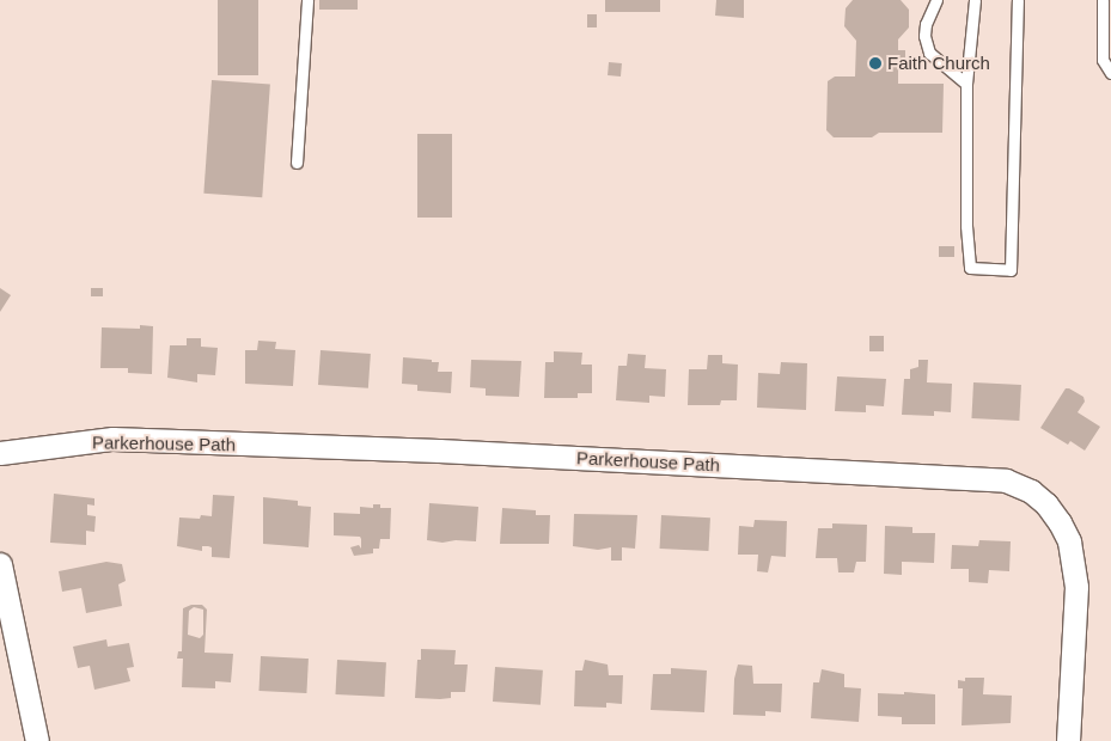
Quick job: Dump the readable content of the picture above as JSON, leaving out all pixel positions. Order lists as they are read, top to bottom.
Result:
{
  "streets": {
    "street": ["Parkerhouse Path"]
  },
  "places": ["Faith Church"]
}
